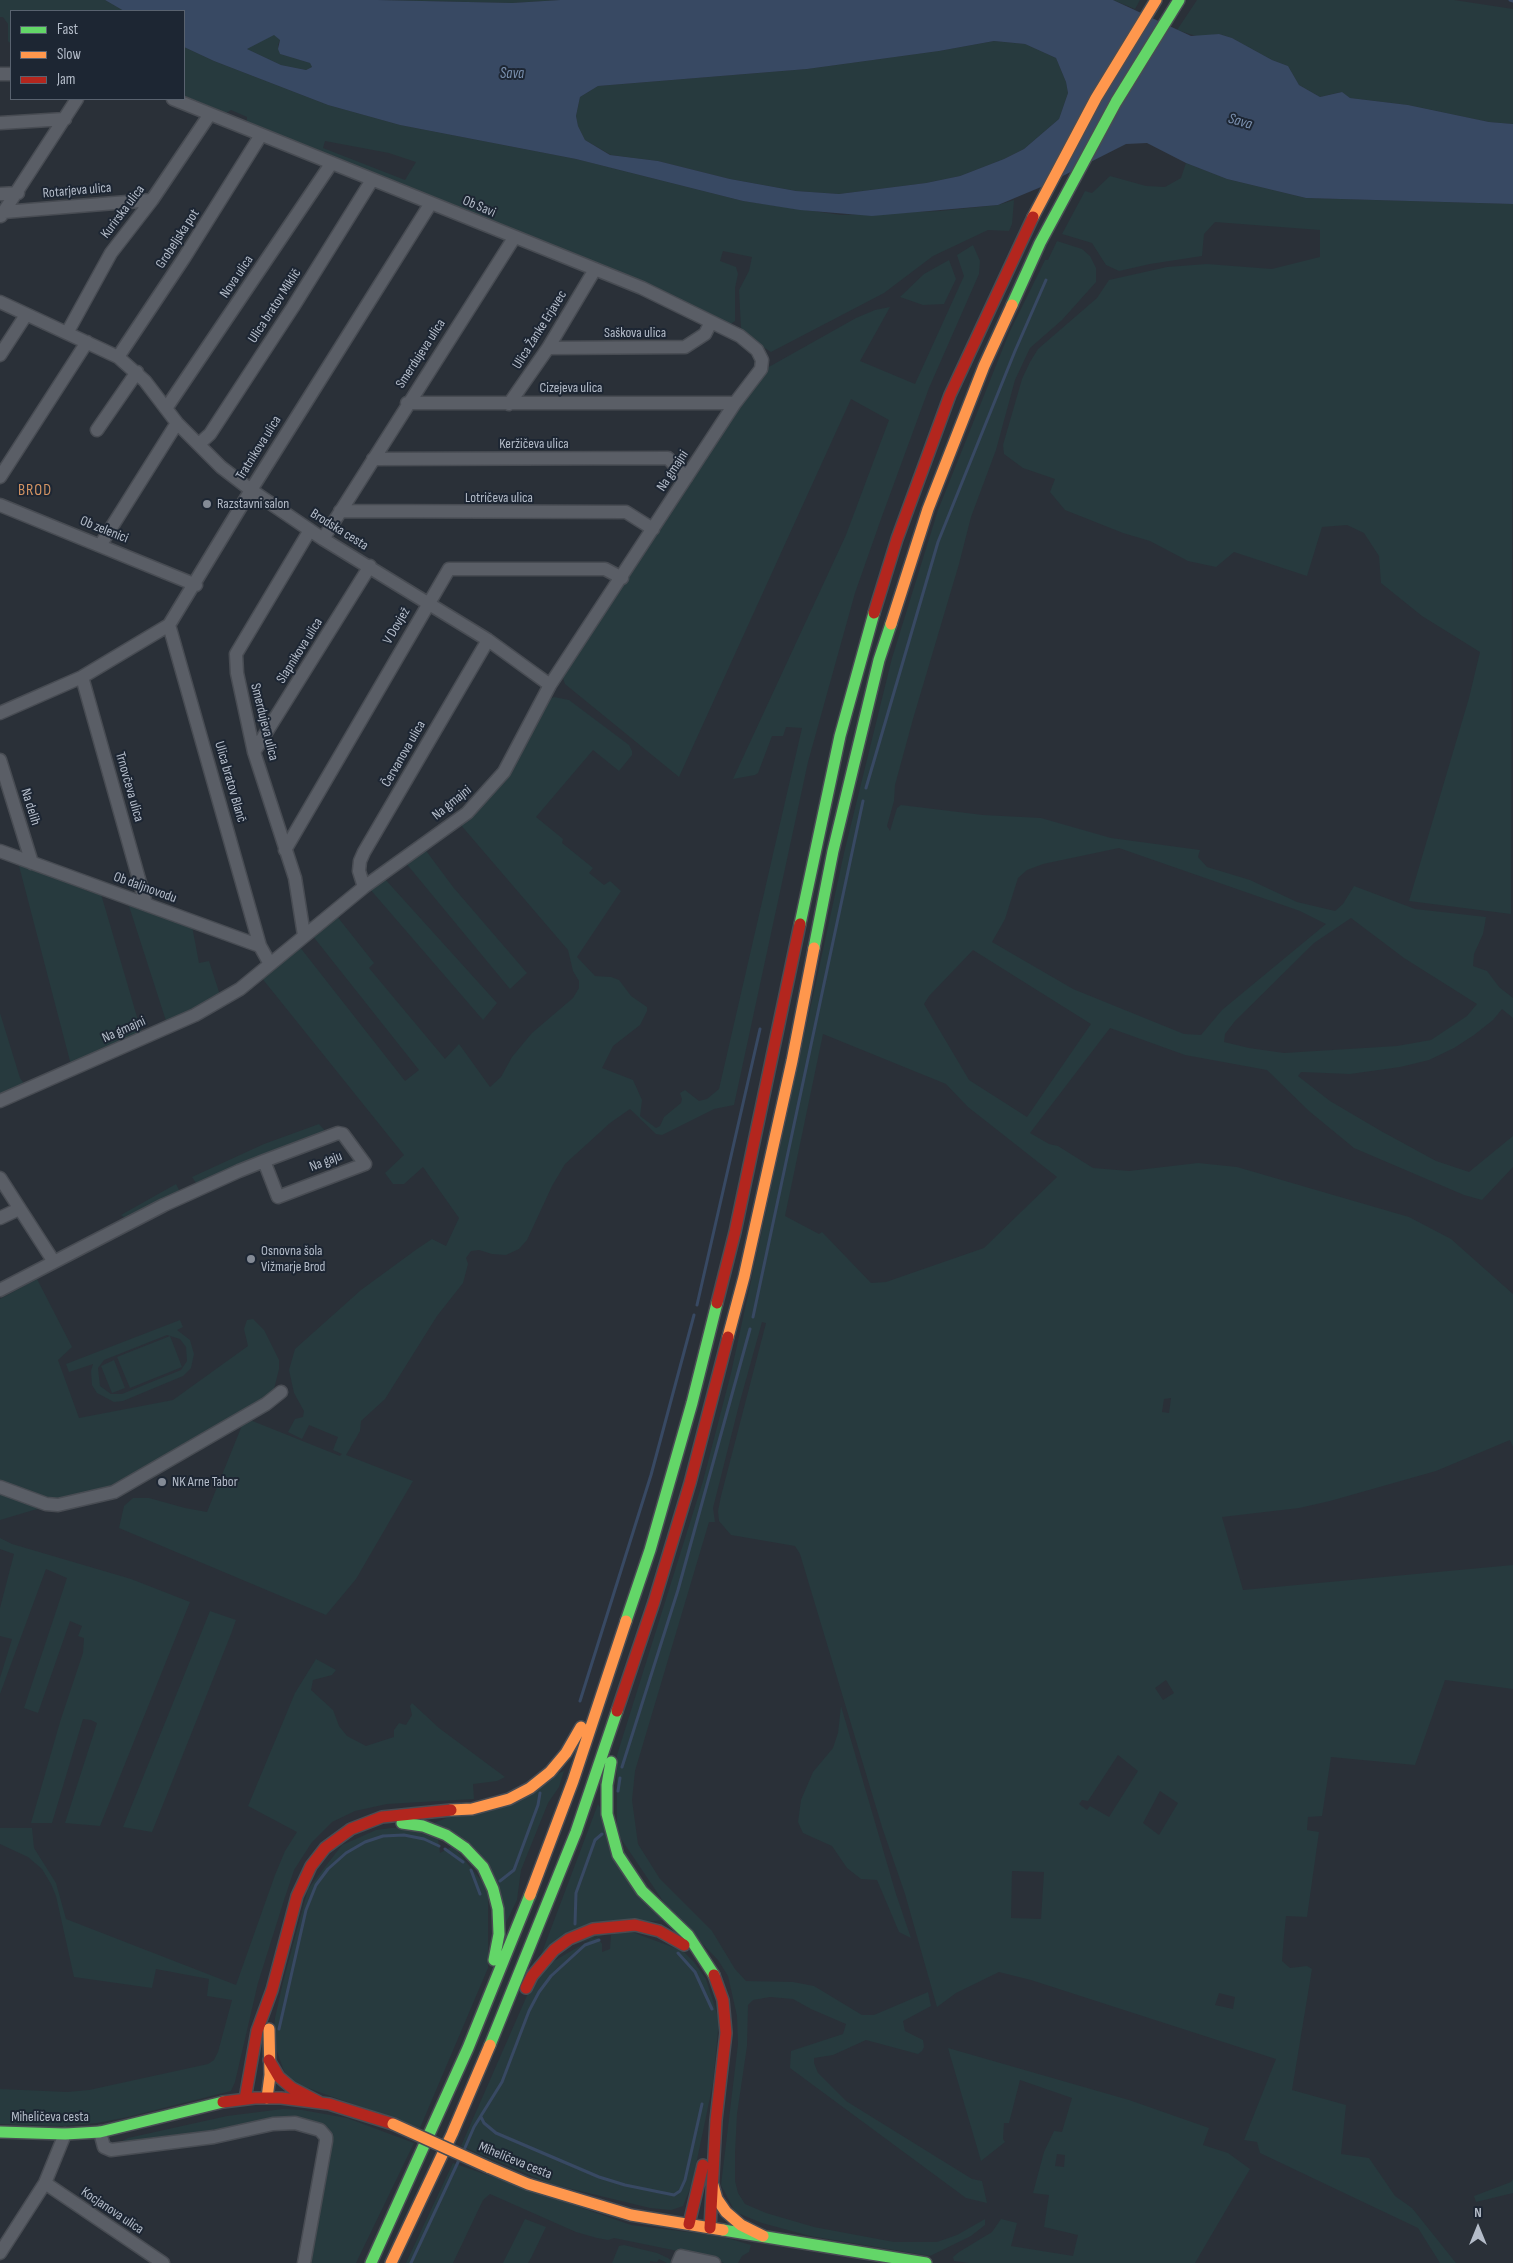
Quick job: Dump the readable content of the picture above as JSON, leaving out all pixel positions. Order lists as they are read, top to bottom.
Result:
{
  "streets": {
    "main road": ["Miheličeva cesta"],
    "street": [
      "Rotarjeva ulica",
      "Ob Savi",
      "Kurirska ulica",
      "Grobeljska pot",
      "Nova ulica",
      "Ulica bratov Miklič",
      "Ulica Žanke Erjavec",
      "Saškova ulica",
      "Smerdujeva ulica",
      "Cizejeva ulica",
      "Keržičeva ulica",
      "Tratnikova ulica",
      "Na gmajni",
      "Lotričeva ulica",
      "Ob zelenici",
      "Brodska cesta",
      "V Dovjež",
      "Slapnikova ulica",
      "Červanova ulica",
      "Ulica bratov Blanč",
      "Trnovčeva ulica",
      "Na delih",
      "Ob daljnovodu",
      "Na gaju",
      "Kocjanova ulica"
    ]
  },
  "crossings": [
    ["Rotarjeva ulica", "Kurirska ulica"],
    ["Ob Savi", "Kurirska ulica"],
    ["Ob Savi", "Grobeljska pot"],
    ["Ob Savi", "Nova ulica"],
    ["Ob Savi", "Ulica bratov Miklič"],
    ["Ob Savi", "Ulica Žanke Erjavec"],
    ["Ob Savi", "Saškova ulica"],
    ["Ob Savi", "Smerdujeva ulica"],
    ["Ob Savi", "Tratnikova ulica"],
    ["Ob Savi", "Na gmajni"],
    ["Kurirska ulica", "Brodska cesta"],
    ["Grobeljska pot", "Brodska cesta"],
    ["Nova ulica", "Brodska cesta"],
    ["Ulica bratov Miklič", "Brodska cesta"],
    ["Ulica Žanke Erjavec", "Saškova ulica"],
    ["Ulica Žanke Erjavec", "Cizejeva ulica"],
    ["Smerdujeva ulica", "Cizejeva ulica"],
    ["Smerdujeva ulica", "Keržičeva ulica"],
    ["Smerdujeva ulica", "Na gmajni"],
    ["Smerdujeva ulica", "Lotričeva ulica"],
    ["Smerdujeva ulica", "Brodska cesta"],
    ["Smerdujeva ulica", "V Dovjež"],
    ["Smerdujeva ulica", "Slapnikova ulica"],
    ["Cizejeva ulica", "Na gmajni"],
    ["Keržičeva ulica", "Na gmajni"],
    ["Tratnikova ulica", "Ob zelenici"],
    ["Tratnikova ulica", "Brodska cesta"],
    ["Tratnikova ulica", "Ulica bratov Blanč"],
    ["Tratnikova ulica", "Trnovčeva ulica"],
    ["Na gmajni", "Lotričeva ulica"],
    ["Na gmajni", "Brodska cesta"],
    ["Na gmajni", "V Dovjež"],
    ["Na gmajni", "Červanova ulica"],
    ["Brodska cesta", "V Dovjež"],
    ["Brodska cesta", "Slapnikova ulica"],
    ["Brodska cesta", "Červanova ulica"],
    ["Ulica bratov Blanč", "Ob daljnovodu"],
    ["Trnovčeva ulica", "Ob daljnovodu"],
    ["Na delih", "Ob daljnovodu"]
  ],
  "districts": ["BROD"],
  "water": ["Sava"],
  "places": ["Razstavni salon", "Osnovna šola Vižmarje Brod", "NK Arne Tabor"],
  "legend": ["Fast", "Slow", "Jam"],
  "north": "top"
}
